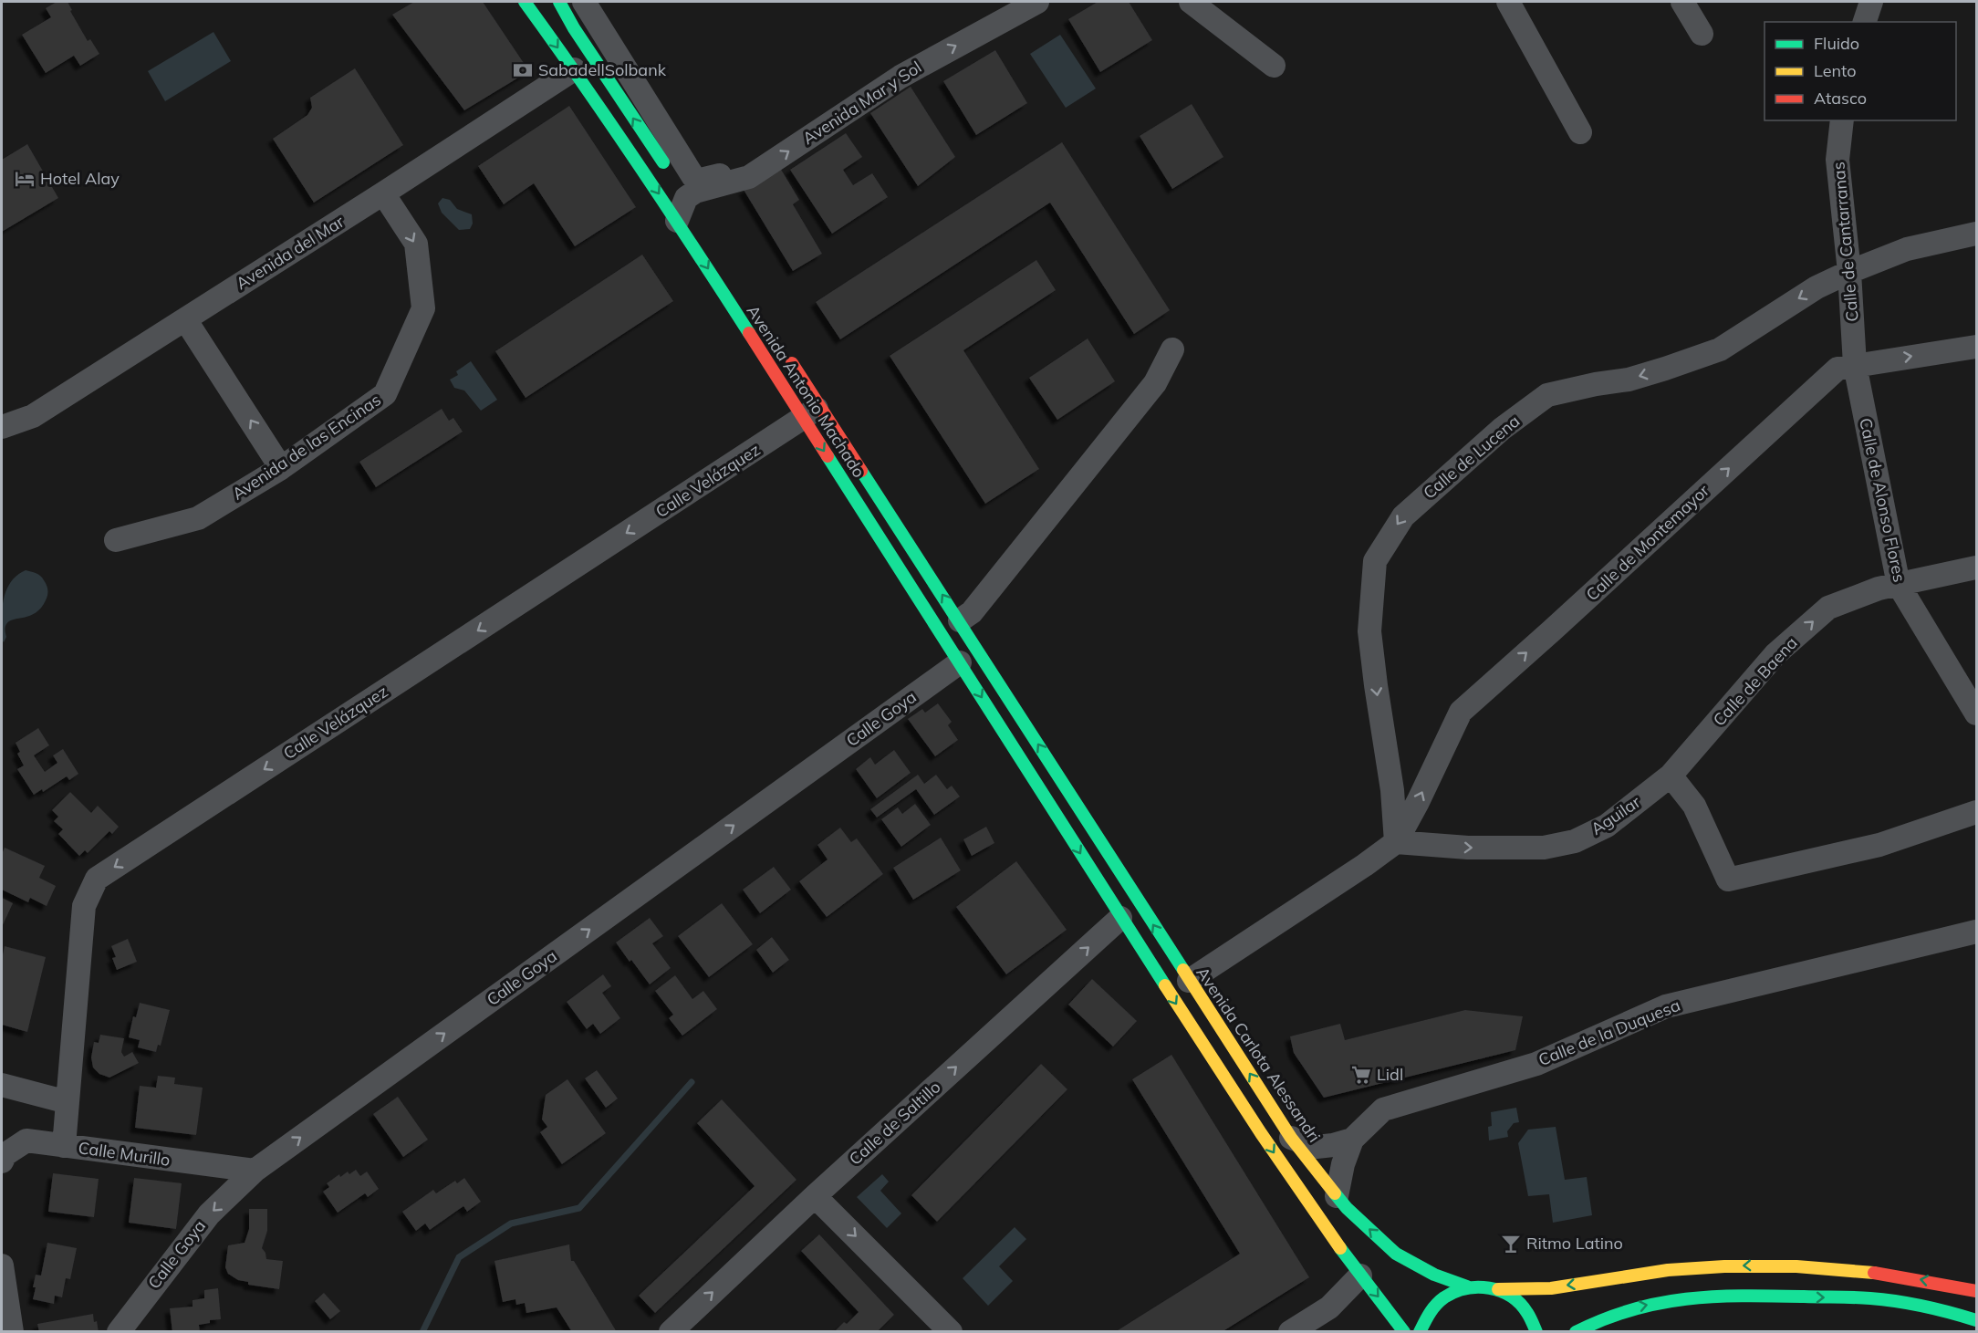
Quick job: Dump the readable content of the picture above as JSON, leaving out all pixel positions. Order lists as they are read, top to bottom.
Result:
{
  "streets": {
    "main road": ["Avenida Antonio Machado", "Avenida Carlota Alessandri"],
    "street": [
      "Avenida Mar y Sol",
      "Calle de Cantarranas",
      "Avenida del Mar",
      "Avenida de las Encinas",
      "Calle de Lucena",
      "Calle Velázquez",
      "Calle de Alonso Flores",
      "Calle de Montemayor",
      "Calle de Baena",
      "Calle Goya",
      "Aguilar",
      "Calle de la Duquesa",
      "Calle de Saltillo",
      "Calle Murillo"
    ]
  },
  "crossings": [
    ["Avenida Mar y Sol", "Avenida Antonio Machado"],
    ["Calle de Cantarranas", "Calle de Lucena"],
    ["Calle de Cantarranas", "Calle de Alonso Flores"],
    ["Calle de Cantarranas", "Calle de Montemayor"],
    ["Avenida del Mar", "Avenida Antonio Machado"],
    ["Avenida del Mar", "Avenida de las Encinas"],
    ["Avenida Antonio Machado", "Calle Velázquez"],
    ["Avenida Antonio Machado", "Calle Goya"],
    ["Avenida Antonio Machado", "Avenida Carlota Alessandri"],
    ["Avenida Antonio Machado", "Calle de Saltillo"],
    ["Calle de Lucena", "Calle de Montemayor"],
    ["Calle de Lucena", "Aguilar"],
    ["Calle Velázquez", "Calle Murillo"],
    ["Calle de Alonso Flores", "Calle de Montemayor"],
    ["Calle de Alonso Flores", "Calle de Baena"],
    ["Calle de Montemayor", "Aguilar"],
    ["Calle de Baena", "Aguilar"],
    ["Calle Goya", "Calle Murillo"]
  ],
  "one_way": [
    "Avenida Mar y Sol",
    "Avenida de las Encinas",
    "Calle de Lucena",
    "Calle Velázquez",
    "Calle de Montemayor",
    "Calle de Baena",
    "Aguilar",
    "Calle de Saltillo"
  ],
  "places": {
    "bank": ["SabadellSolbank"],
    "hotel": ["Hotel Alay"],
    "supermarket": ["Lidl"],
    "bar": ["Ritmo Latino"]
  },
  "legend": ["Fluido", "Lento", "Atasco"]
}
